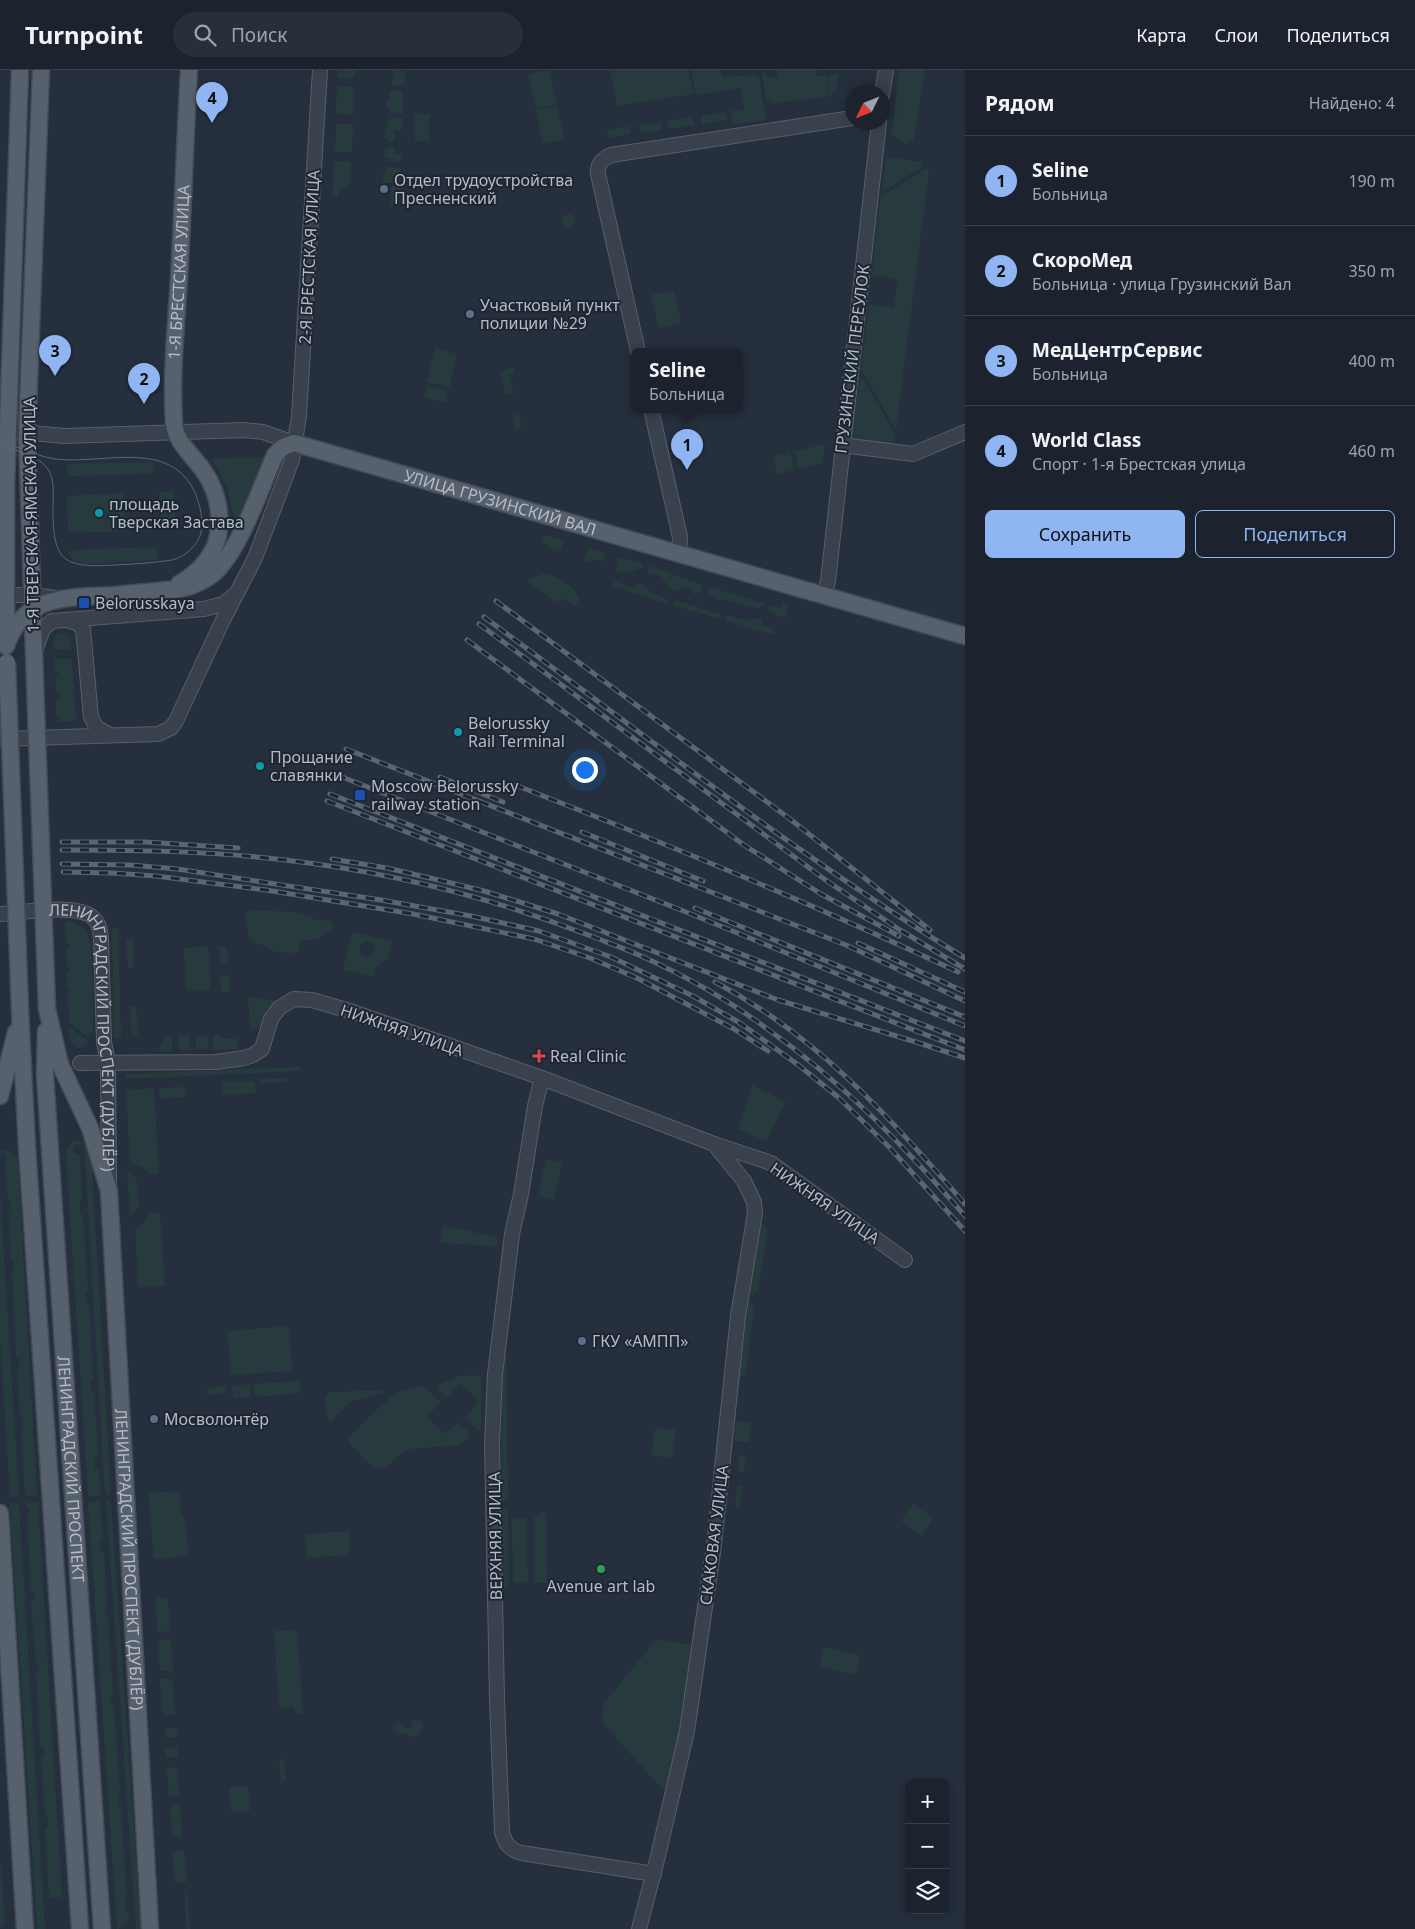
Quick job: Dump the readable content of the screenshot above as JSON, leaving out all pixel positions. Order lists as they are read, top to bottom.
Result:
{
  "streets": {
    "main road": [
      "1-Я БРЕСТСКАЯ УЛИЦА",
      "УЛИЦА ГРУЗИНСКИЙ ВАЛ",
      "1-Я ТВЕРСКАЯ-ЯМСКАЯ УЛИЦА",
      "ЛЕНИНГРАДСКИЙ ПРОСПЕКТ (ДУБЛЁР)",
      "ЛЕНИНГРАДСКИЙ ПРОСПЕКТ"
    ],
    "street": [
      "2-Я БРЕСТСКАЯ УЛИЦА",
      "ГРУЗИНСКИЙ ПЕРЕУЛОК",
      "НИЖНЯЯ УЛИЦА",
      "СКАКОВАЯ УЛИЦА",
      "ВЕРХНЯЯ УЛИЦА"
    ]
  },
  "crossings": [
    ["2-Я БРЕСТСКАЯ УЛИЦА", "УЛИЦА ГРУЗИНСКИЙ ВАЛ"],
    ["1-Я БРЕСТСКАЯ УЛИЦА", "УЛИЦА ГРУЗИНСКИЙ ВАЛ"],
    ["ГРУЗИНСКИЙ ПЕРЕУЛОК", "УЛИЦА ГРУЗИНСКИЙ ВАЛ"],
    ["УЛИЦА ГРУЗИНСКИЙ ВАЛ", "1-Я ТВЕРСКАЯ-ЯМСКАЯ УЛИЦА"],
    ["1-Я ТВЕРСКАЯ-ЯМСКАЯ УЛИЦА", "ЛЕНИНГРАДСКИЙ ПРОСПЕКТ (ДУБЛЁР)"],
    ["1-Я ТВЕРСКАЯ-ЯМСКАЯ УЛИЦА", "ЛЕНИНГРАДСКИЙ ПРОСПЕКТ"],
    ["НИЖНЯЯ УЛИЦА", "ЛЕНИНГРАДСКИЙ ПРОСПЕКТ (ДУБЛЁР)"],
    ["НИЖНЯЯ УЛИЦА", "СКАКОВАЯ УЛИЦА"],
    ["НИЖНЯЯ УЛИЦА", "ВЕРХНЯЯ УЛИЦА"],
    ["ЛЕНИНГРАДСКИЙ ПРОСПЕКТ (ДУБЛЁР)", "ЛЕНИНГРАДСКИЙ ПРОСПЕКТ"],
    ["СКАКОВАЯ УЛИЦА", "ВЕРХНЯЯ УЛИЦА"]
  ],
  "places": {
    "other": [
      "Отдел трудоустройства Пресненский",
      "Участковый пункт полиции №29",
      "площадь Тверская Застава",
      "Belorussky Rail Terminal",
      "Прощание славянки",
      "ГКУ «АМПП»",
      "Мосволонтёр",
      "Avenue art lab"
    ],
    "transit": ["Belorusskaya", "Moscow Belorussky railway station"],
    "health": ["Real Clinic"]
  },
  "north": "bottom left",
  "page": {
    "header": "Turnpoint",
    "search": "Поиск",
    "nav": ["Карта", "Слои", "Поделиться"],
    "heading": ["Рядом", "Найдено: 4"],
    "pins": [
      "4",
      "3",
      "2",
      "1"
    ],
    "list": [
      {
        "mark": "1",
        "name": "Seline",
        "note": "Больница",
        "value": "190 m"
      },
      {
        "mark": "2",
        "name": "СкороМед",
        "note": "Больница · улица Грузинский Вал",
        "value": "350 m"
      },
      {
        "mark": "3",
        "name": "МедЦентрСервис",
        "note": "Больница",
        "value": "400 m"
      },
      {
        "mark": "4",
        "name": "World Class",
        "note": "Спорт · 1-я Брестская улица",
        "value": "460 m"
      }
    ],
    "popup": ["Seline", "Больница"],
    "buttons": ["Сохранить", "Поделиться"],
    "map_buttons": ["+", "−"]
  }
}
